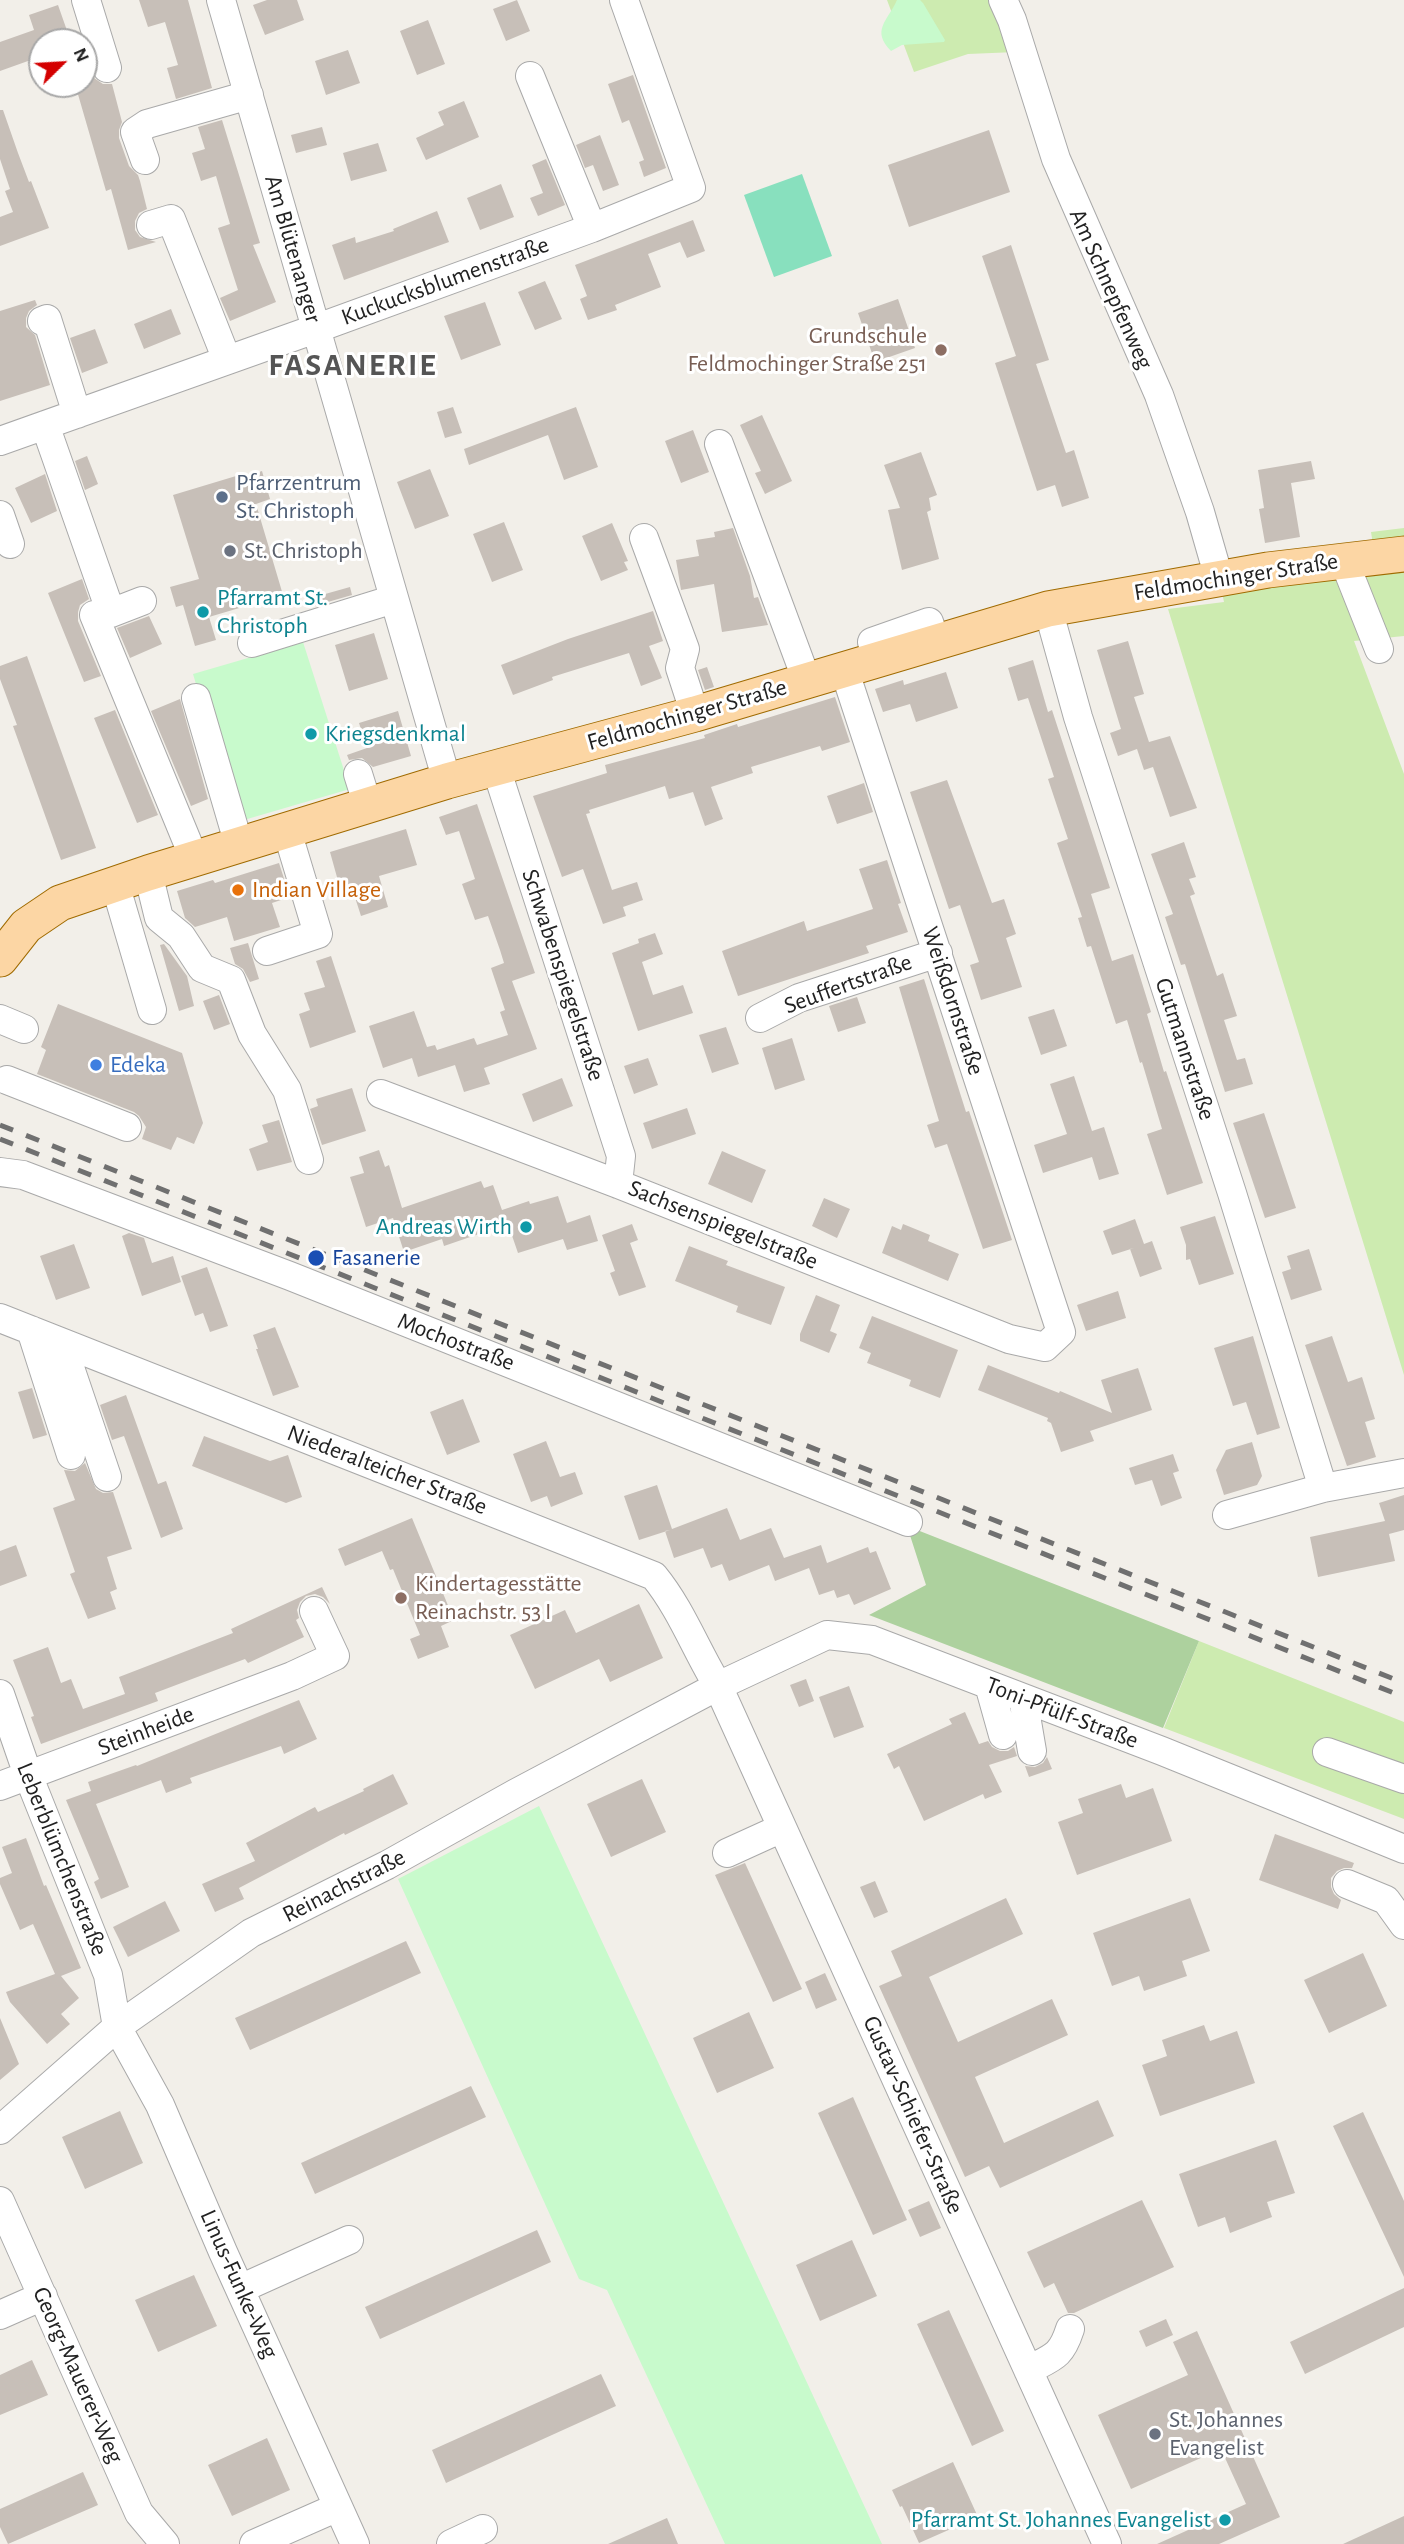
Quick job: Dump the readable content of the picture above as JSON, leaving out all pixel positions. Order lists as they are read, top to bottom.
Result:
{
  "streets": {
    "main road": ["Feldmochinger Straße"],
    "street": [
      "Am Blütenanger",
      "Kuckucksblumenstraße",
      "Am Schnepfenweg",
      "Schwabenspiegelstraße",
      "Seuffertstraße",
      "Weißdornstraße",
      "Gutmannstraße",
      "Sachsenspiegelstraße",
      "Mochostraße",
      "Niederalteicher Straße",
      "Toni-Pfülf-Straße",
      "Steinheide",
      "Leberblümchenstraße",
      "Reinachstraße",
      "Gustav-Schiefer-Straße",
      "Linus-Funke-Weg",
      "Georg-Mauerer-Weg"
    ]
  },
  "crossings": [
    ["Am Blütenanger", "Kuckucksblumenstraße"],
    ["Am Blütenanger", "Feldmochinger Straße"],
    ["Am Schnepfenweg", "Feldmochinger Straße"],
    ["Feldmochinger Straße", "Schwabenspiegelstraße"],
    ["Feldmochinger Straße", "Weißdornstraße"],
    ["Feldmochinger Straße", "Gutmannstraße"],
    ["Schwabenspiegelstraße", "Sachsenspiegelstraße"],
    ["Seuffertstraße", "Weißdornstraße"],
    ["Weißdornstraße", "Sachsenspiegelstraße"],
    ["Niederalteicher Straße", "Toni-Pfülf-Straße"],
    ["Niederalteicher Straße", "Reinachstraße"],
    ["Niederalteicher Straße", "Gustav-Schiefer-Straße"],
    ["Toni-Pfülf-Straße", "Reinachstraße"],
    ["Toni-Pfülf-Straße", "Gustav-Schiefer-Straße"],
    ["Steinheide", "Leberblümchenstraße"],
    ["Leberblümchenstraße", "Reinachstraße"],
    ["Leberblümchenstraße", "Linus-Funke-Weg"],
    ["Reinachstraße", "Gustav-Schiefer-Straße"],
    ["Reinachstraße", "Linus-Funke-Weg"]
  ],
  "districts": ["FASANERIE"],
  "places": [
    "Grundschule Feldmochinger Straße 251",
    "Pfarrzentrum St. Christoph",
    "St. Christoph",
    "Pfarramt St. Christoph",
    "Kriegsdenkmal",
    "Indian Village",
    "Edeka",
    "Andreas Wirth",
    "Fasanerie",
    "Kindertagesstätte Reinachstr. 53 I",
    "St. Johannes Evangelist",
    "Pfarramt St. Johannes Evangelist"
  ],
  "north": "top right"
}
